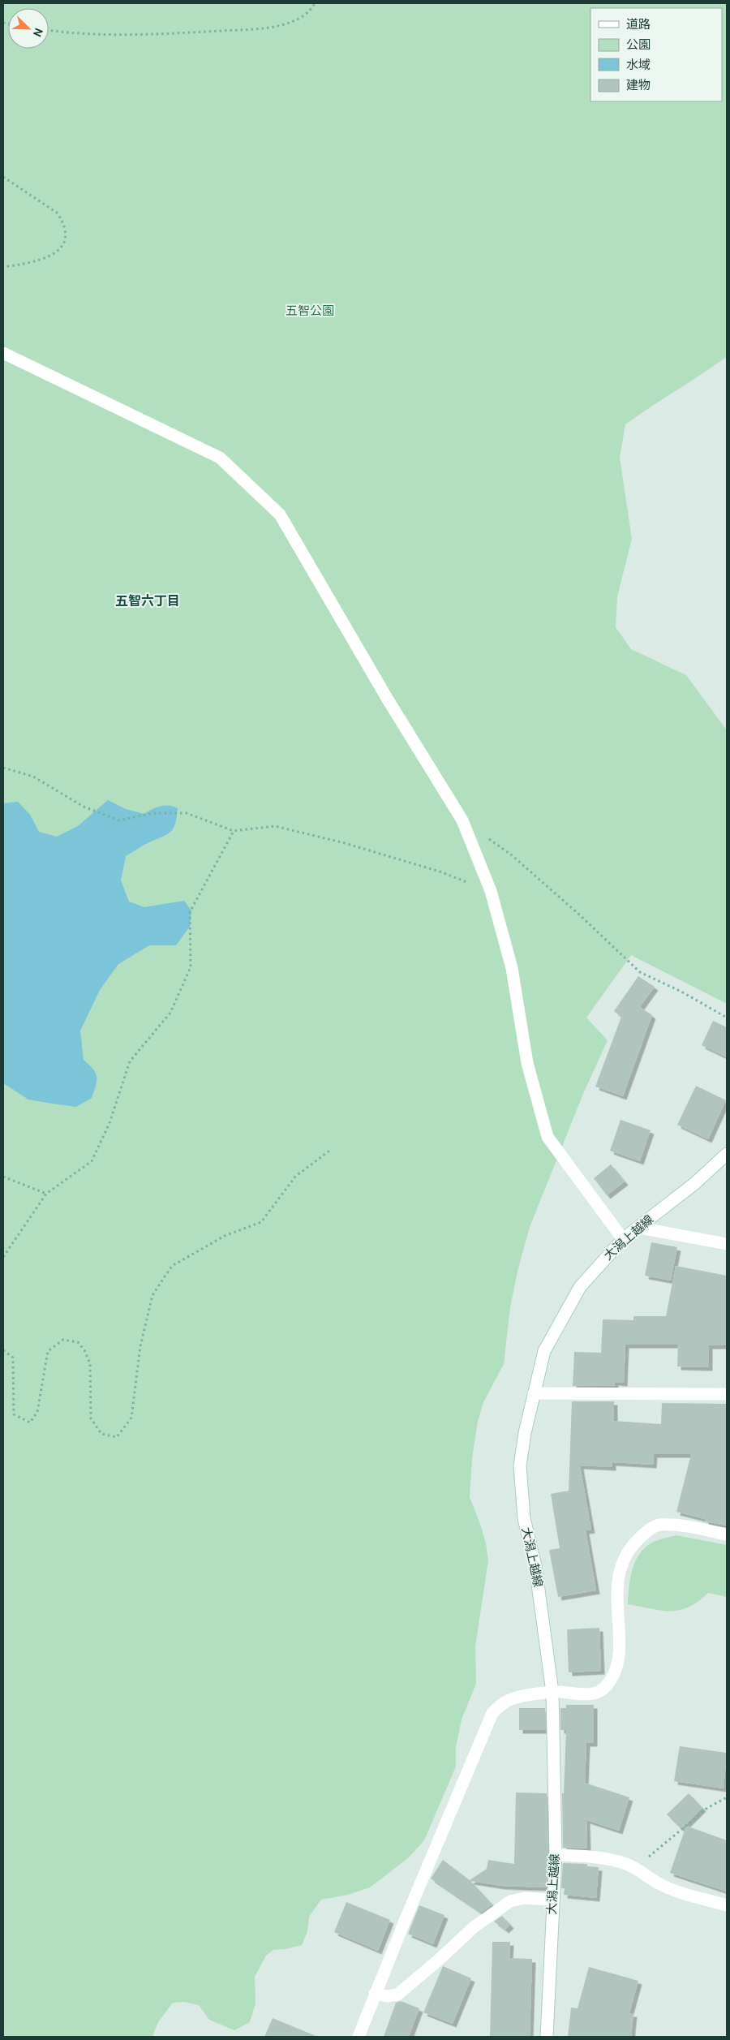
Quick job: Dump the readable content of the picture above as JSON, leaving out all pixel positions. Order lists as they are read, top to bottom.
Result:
{
  "streets": {
    "street": ["大潟上越線"]
  },
  "districts": ["五智六丁目"],
  "parks": ["五智公園"],
  "legend": [
    "道路",
    "公園",
    "水域",
    "建物"
  ],
  "north": "bottom right"
}
